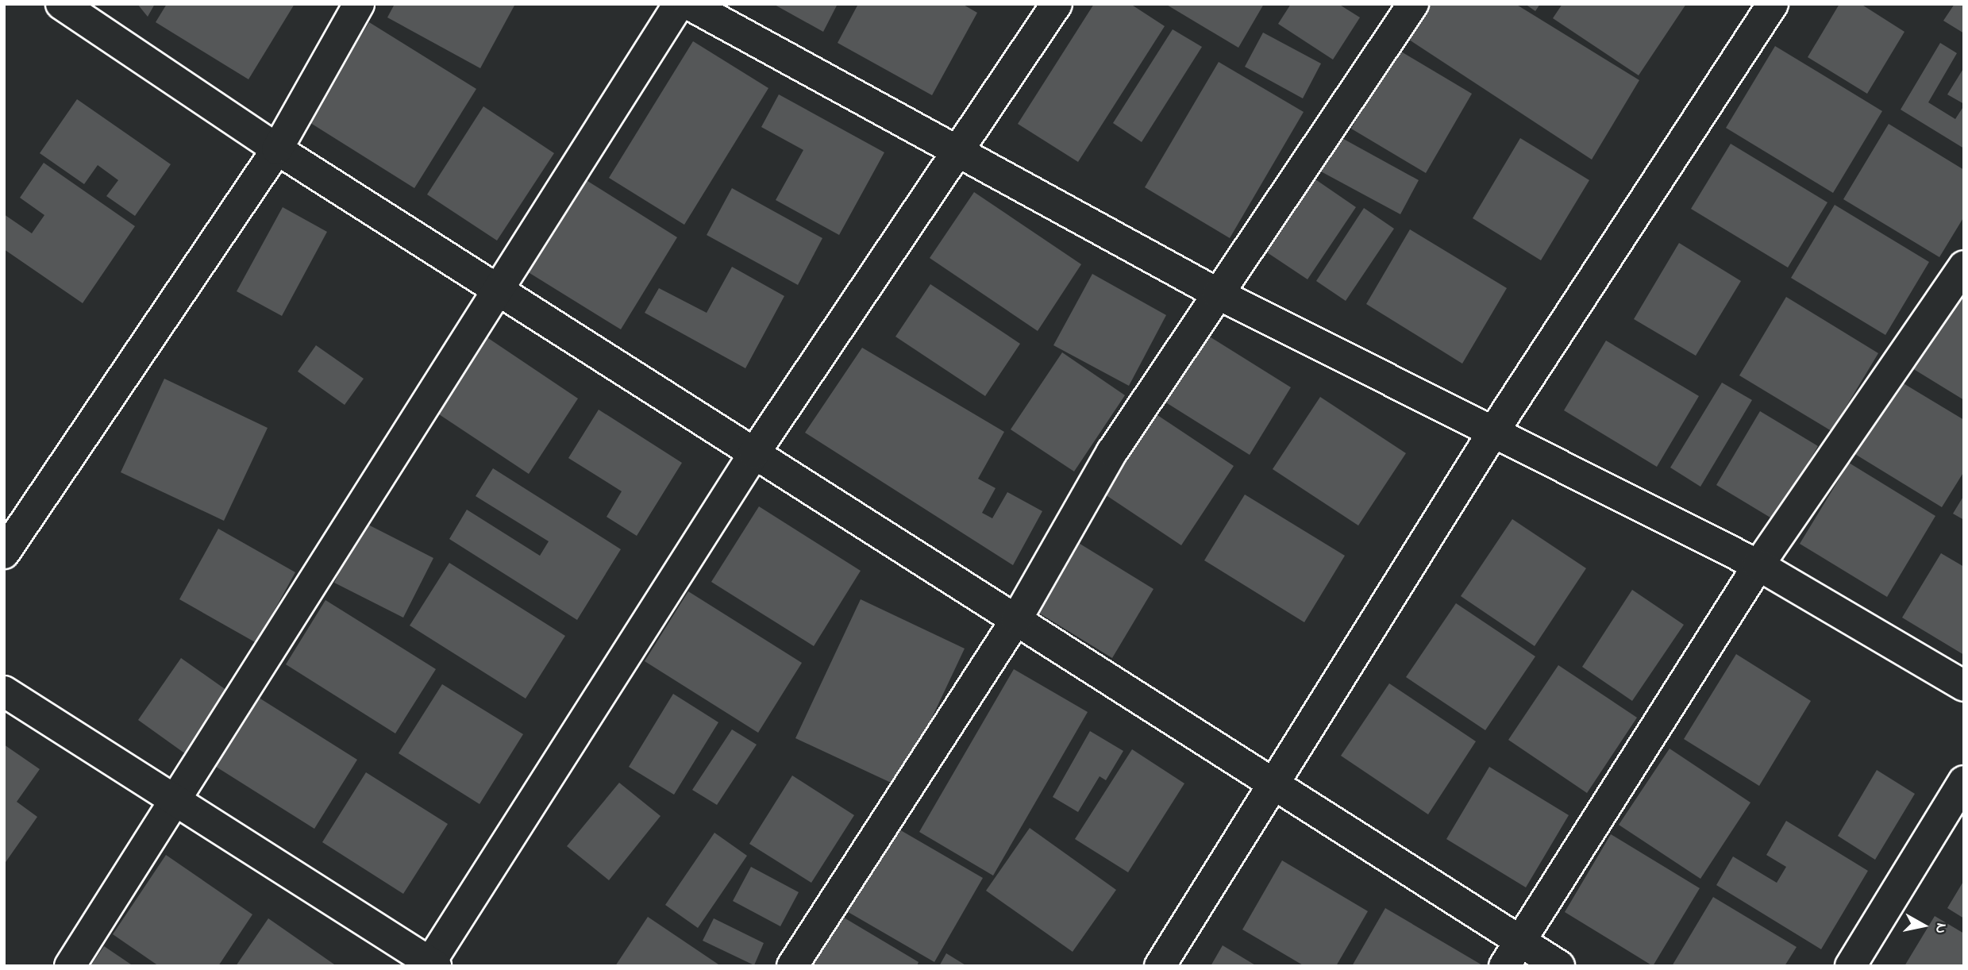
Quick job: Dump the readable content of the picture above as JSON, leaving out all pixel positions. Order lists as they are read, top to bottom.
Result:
{
  "north": "right"
}
